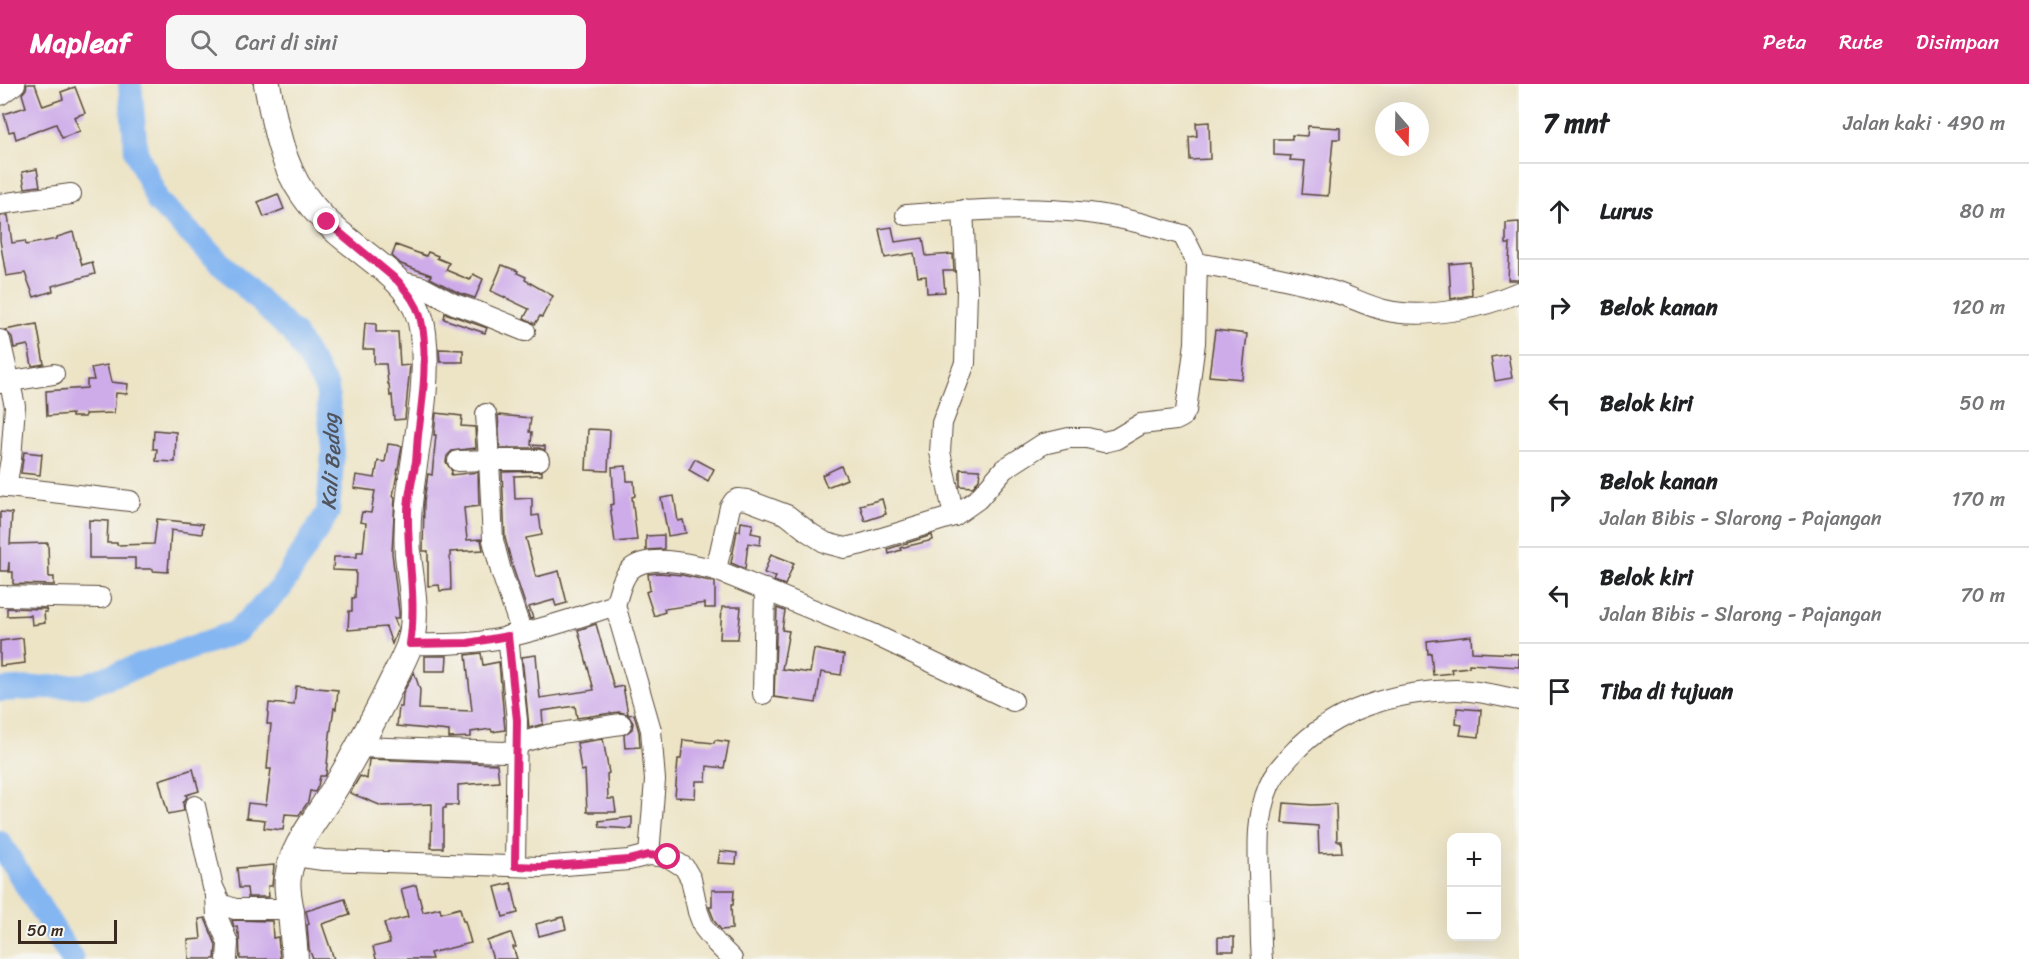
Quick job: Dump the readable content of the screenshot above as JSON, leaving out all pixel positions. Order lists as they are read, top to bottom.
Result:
{
  "water": ["Kali Bedog"],
  "scale_bar": "50 m",
  "north": "bottom",
  "page": {
    "header": "Mapleaf",
    "search": "Cari di sini",
    "nav": ["Peta", "Rute", "Disimpan"],
    "heading": ["7 mnt", "Jalan kaki · 490 m"],
    "list": [
      ["Lurus", "80 m"],
      ["Belok kanan", "120 m"],
      ["Belok kiri", "50 m"],
      ["Belok kanan", "Jalan Bibis - Slarong - Pajangan", "170 m"],
      ["Belok kiri", "Jalan Bibis - Slarong - Pajangan", "70 m"],
      "Tiba di tujuan"
    ],
    "map_buttons": ["+", "−"],
    "scale": "50 m"
  }
}
